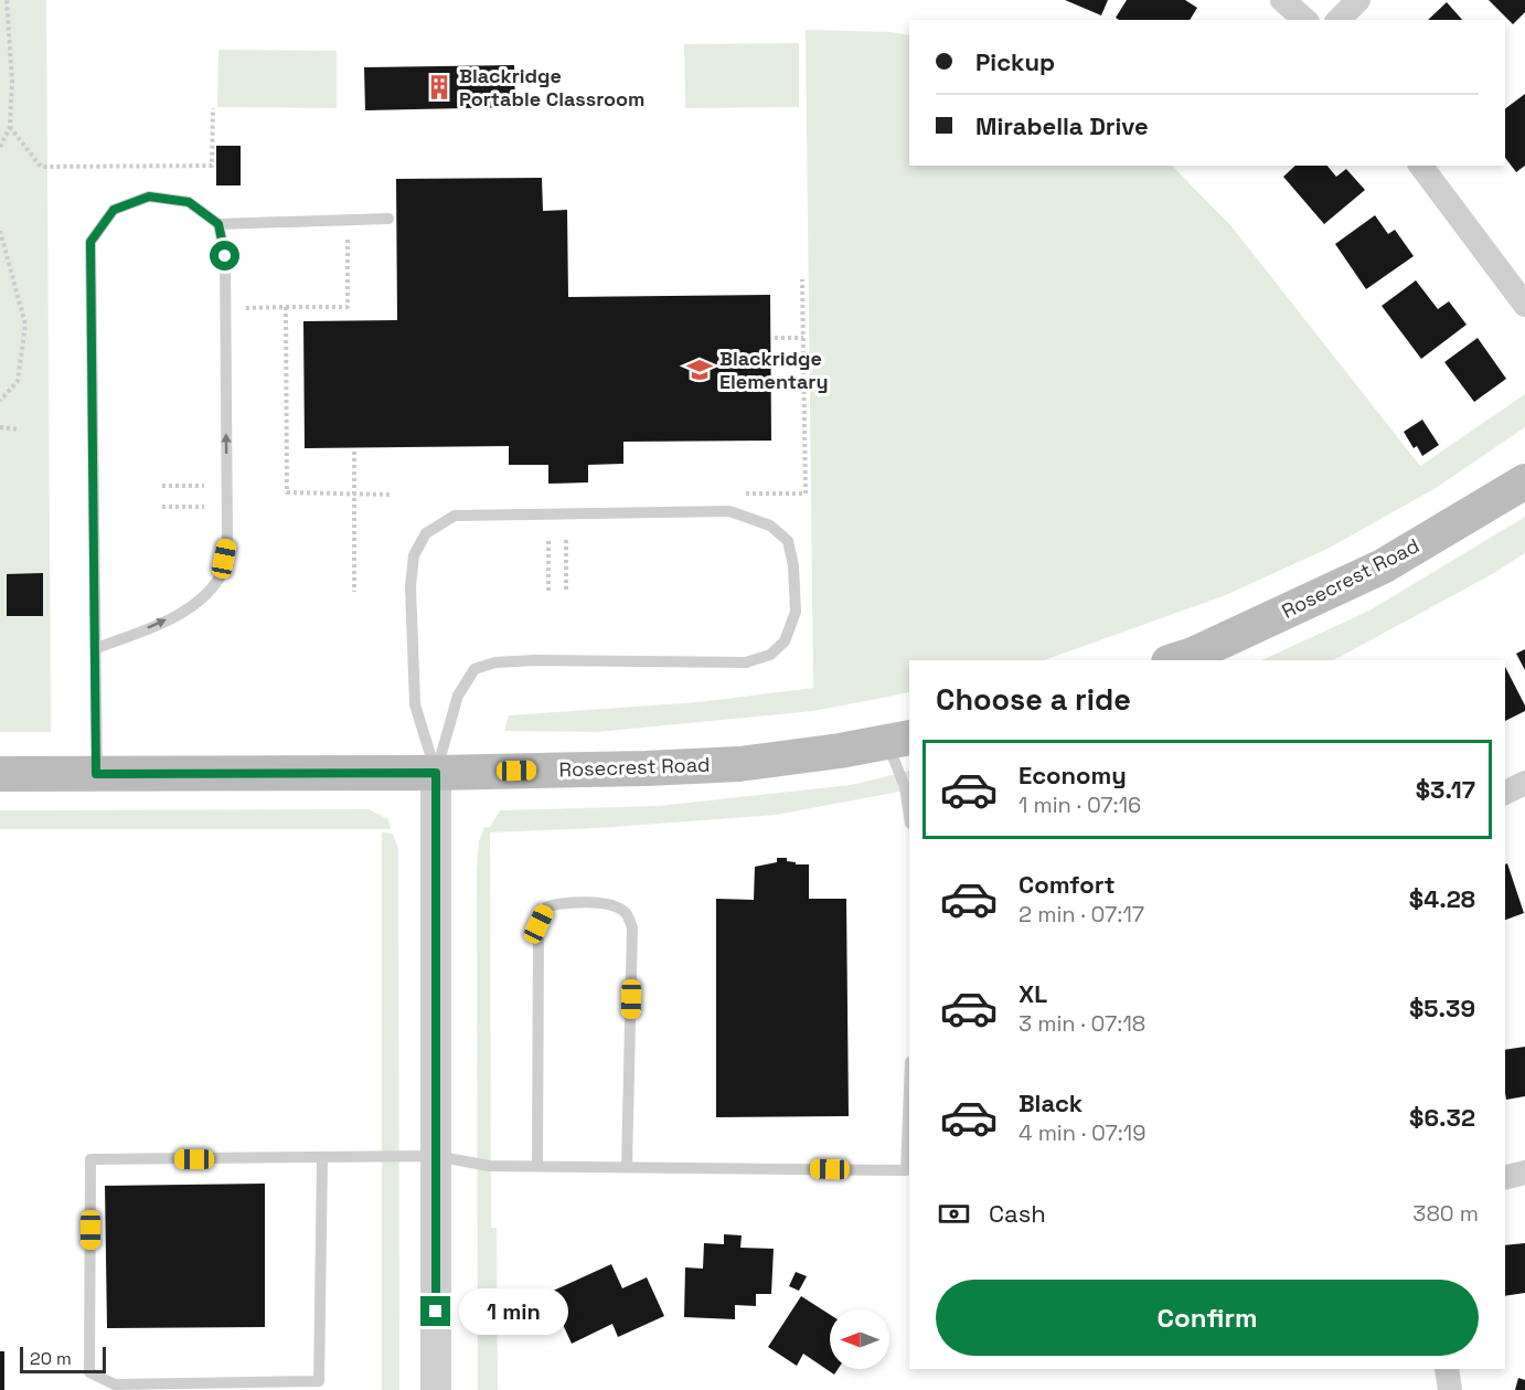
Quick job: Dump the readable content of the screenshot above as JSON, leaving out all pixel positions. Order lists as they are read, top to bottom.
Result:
{
  "streets": {
    "main road": ["Rosecrest Road"]
  },
  "places": {
    "building": ["Blackridge Portable Classroom"],
    "school or university": ["Blackridge Elementary"]
  },
  "scale_bar": "20 m",
  "north": "left",
  "page": {
    "banner": ["Pickup", "Mirabella Drive"],
    "heading": "Choose a ride",
    "list": [
      {
        "name": "Economy",
        "note": "1 min · 07:16",
        "value": "$3.17"
      },
      {
        "name": "Comfort",
        "note": "2 min · 07:17",
        "value": "$4.28"
      },
      {
        "name": "XL",
        "note": "3 min · 07:18",
        "value": "$5.39"
      },
      {
        "name": "Black",
        "note": "4 min · 07:19",
        "value": "$6.32"
      }
    ],
    "pay": ["Cash", "380 m"],
    "buttons": "Confirm",
    "bubble": "1 min",
    "scale": "20 m"
  }
}
